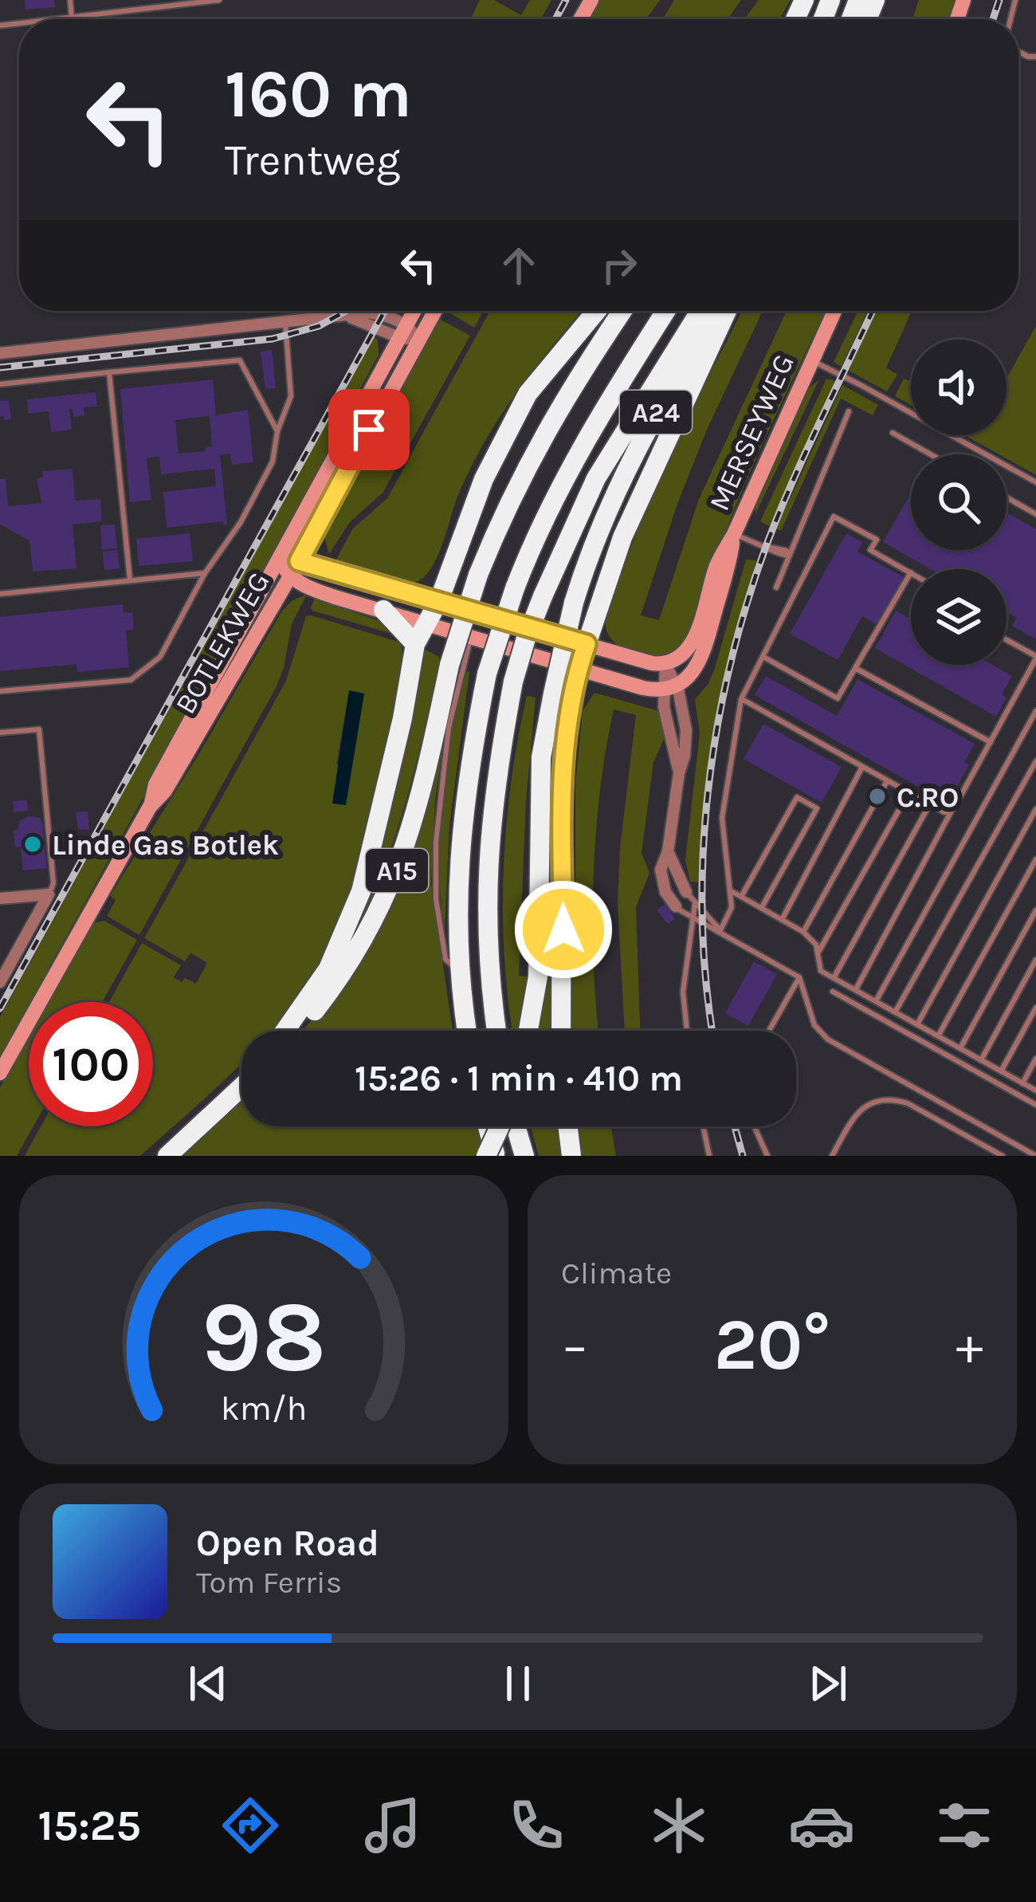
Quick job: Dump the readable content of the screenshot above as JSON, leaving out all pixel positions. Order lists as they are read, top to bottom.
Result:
{
  "streets": {
    "highway": ["A24", "A15"],
    "main road": ["MERSEYWEG", "BOTLEKWEG"]
  },
  "places": ["C.RO", "Linde Gas Botlek"],
  "page": {
    "turn": ["160 m", "Trentweg"],
    "limit": "100",
    "trip": "15:26 · 1 min · 410 m",
    "tile": "Climate",
    "heat": ["−", "20°", "+"],
    "song": ["Open Road", "Tom Ferris"],
    "tabs": "15:25",
    "gauge": ["98", "km/h"]
  }
}
